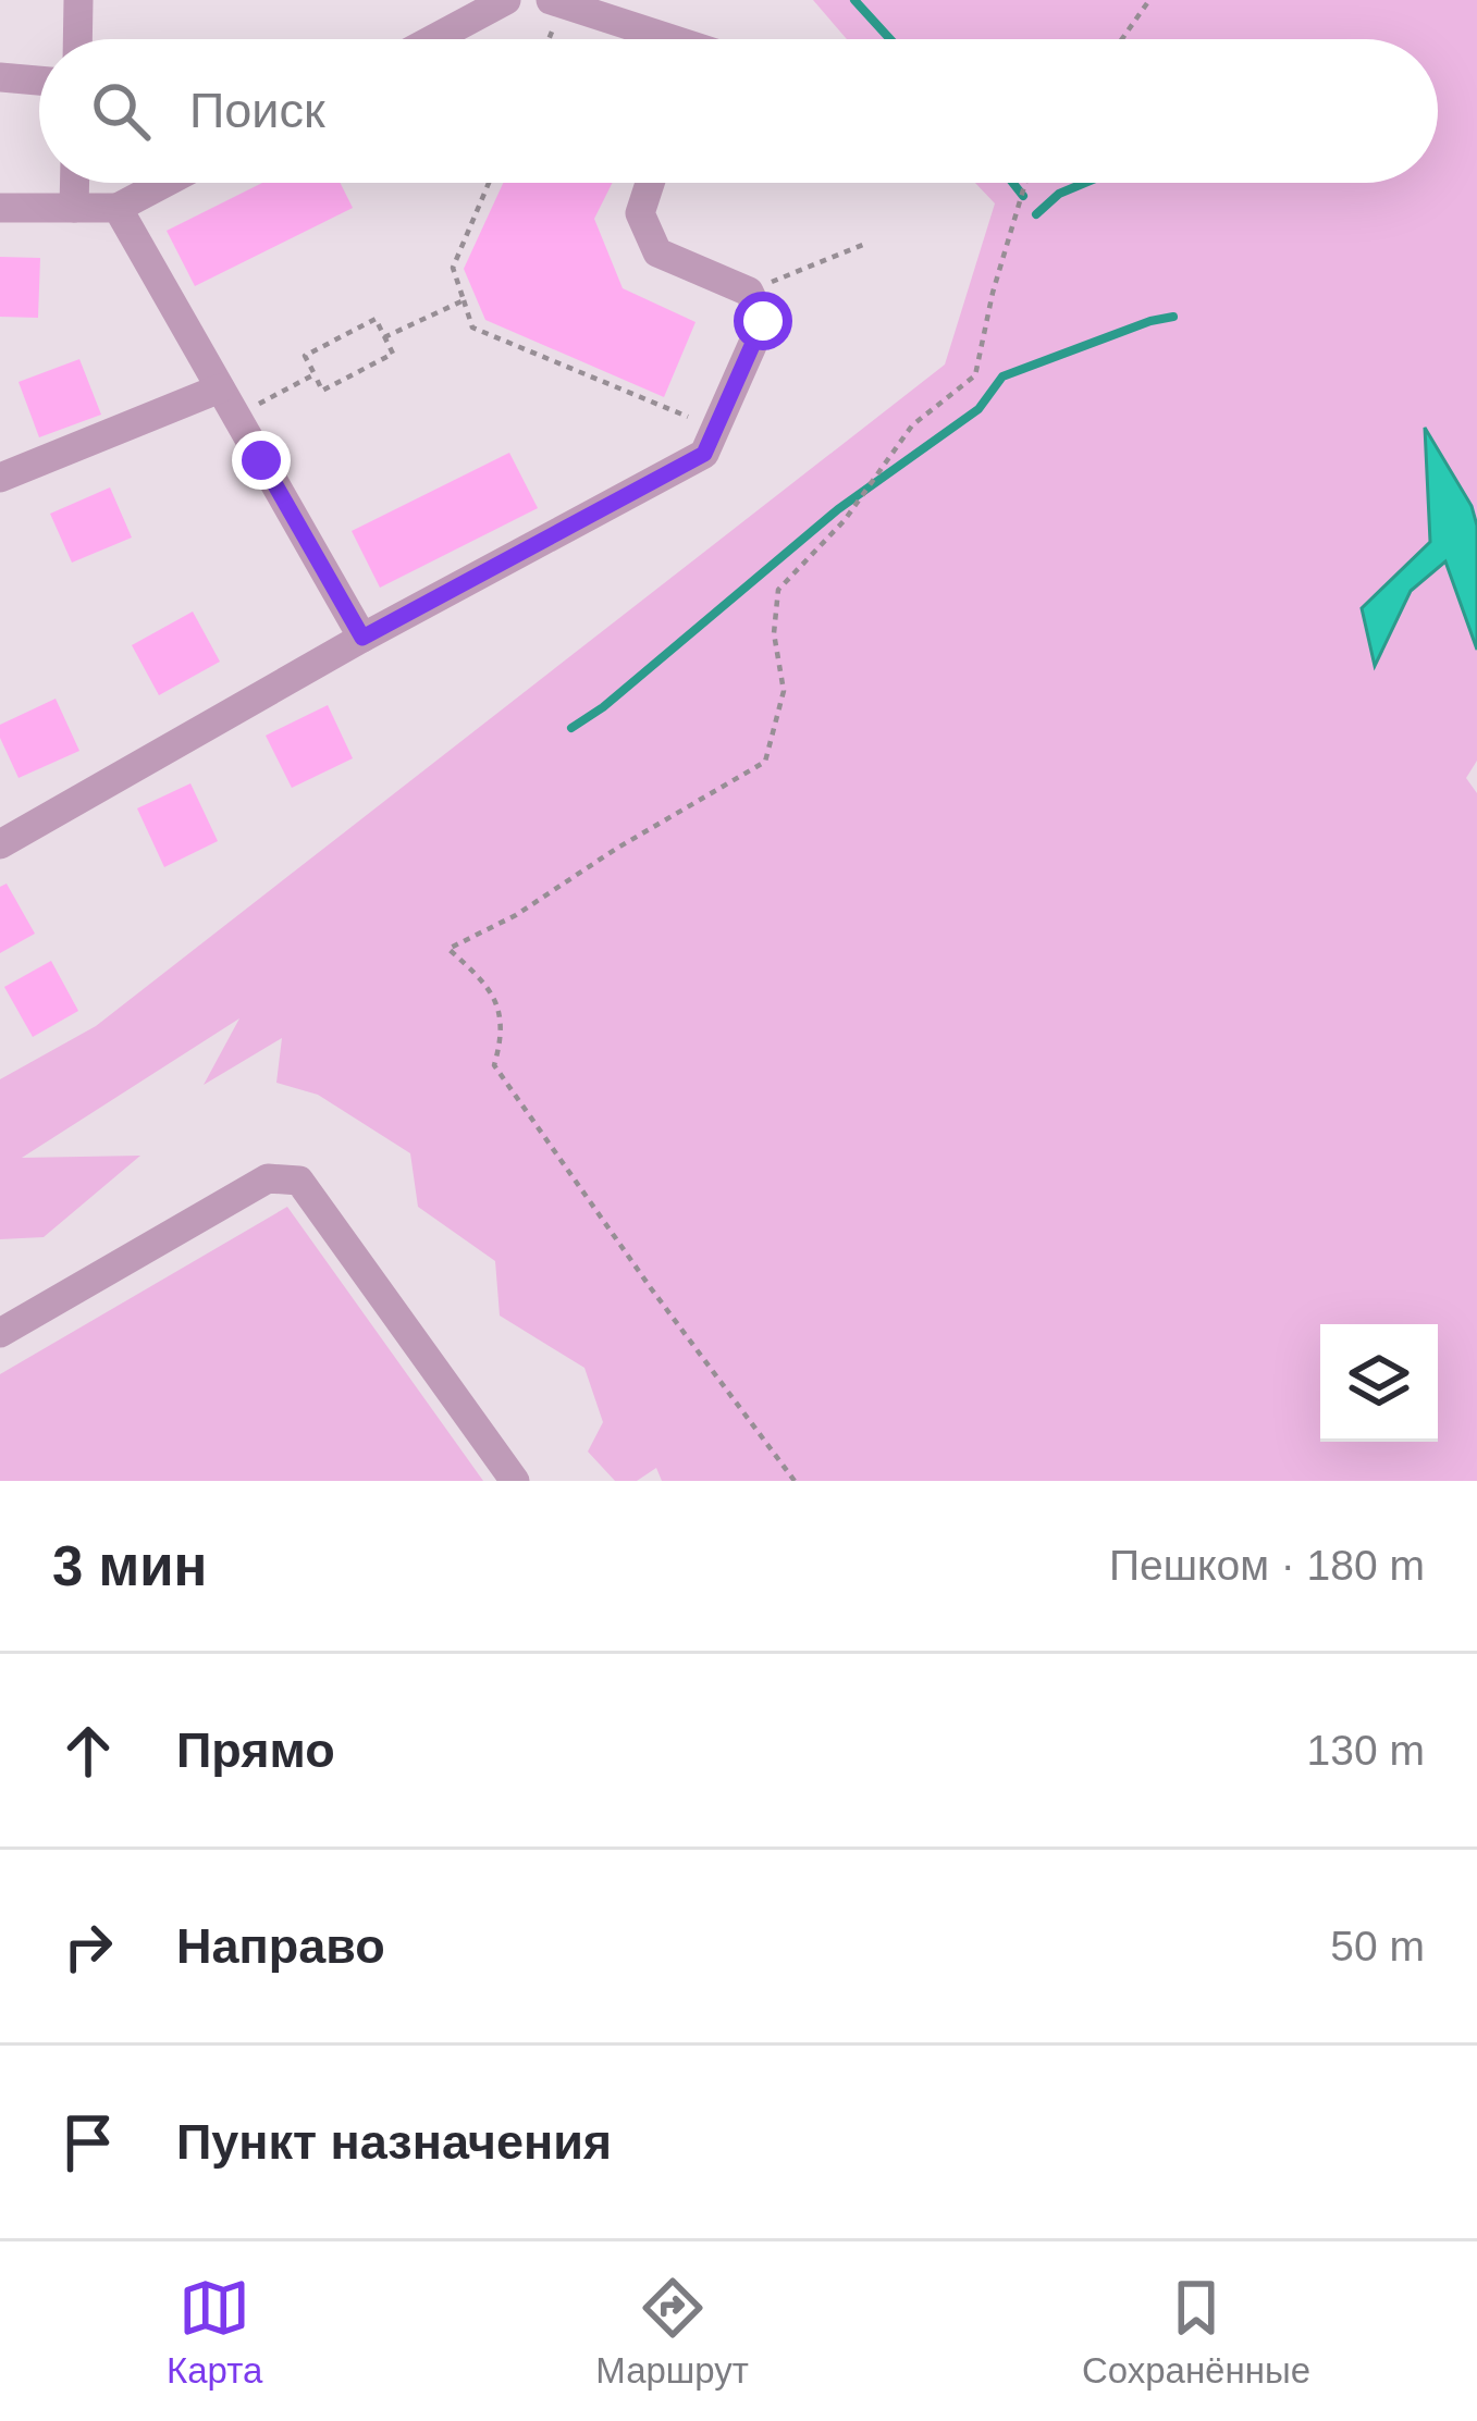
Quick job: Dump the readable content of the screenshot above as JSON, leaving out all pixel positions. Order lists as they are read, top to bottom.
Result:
{
  "page": {
    "search": "Поиск",
    "heading": ["3 мин", "Пешком · 180 m"],
    "list": [
      ["Прямо", "130 m"],
      ["Направо", "50 m"],
      "Пункт назначения"
    ],
    "nav": ["Карта", "Маршрут", "Сохранённые"]
  }
}
